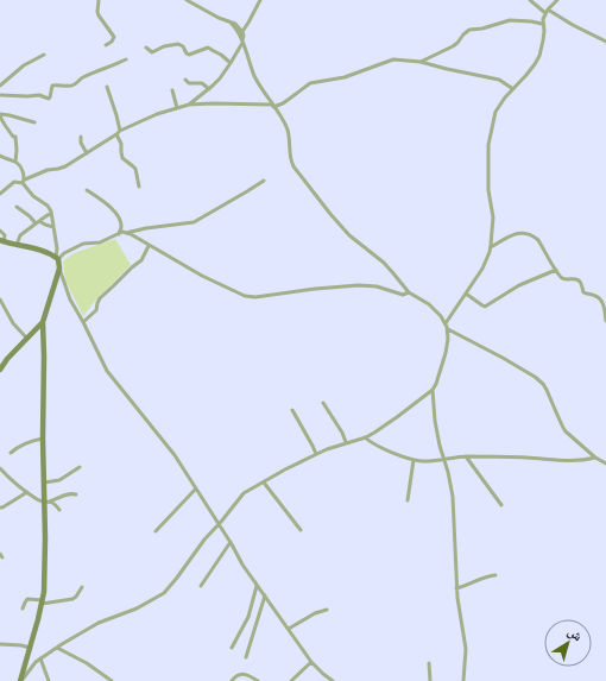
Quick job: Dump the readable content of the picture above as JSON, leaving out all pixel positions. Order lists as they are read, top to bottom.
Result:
{
  "north": "top right"
}
